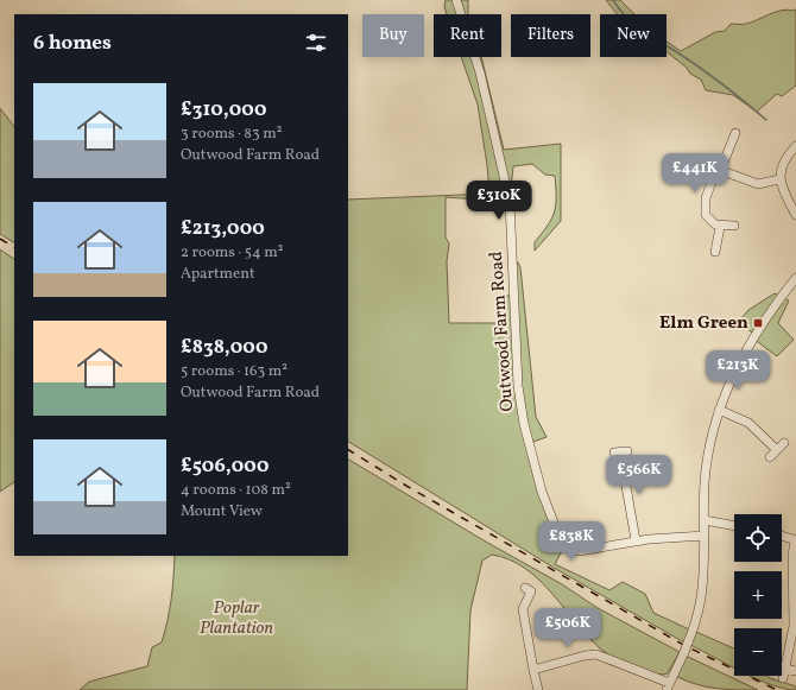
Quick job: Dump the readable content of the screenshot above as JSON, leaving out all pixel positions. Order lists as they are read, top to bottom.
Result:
{
  "streets": {
    "street": ["Outwood Farm Road"]
  },
  "parks": ["Poplar Plantation"],
  "places": {
    "transit": ["Elm Green"]
  },
  "page": {
    "chip": [
      "Buy",
      "Rent",
      "Filters",
      "New"
    ],
    "heading": "6 homes",
    "list": [
      {
        "name": "£310,000",
        "note": "3 rooms · 83 m² · Outwood Farm Road"
      },
      {
        "name": "£213,000",
        "note": "2 rooms · 54 m² · Apartment"
      },
      {
        "name": "£838,000",
        "note": "5 rooms · 163 m² · Outwood Farm Road"
      },
      {
        "name": "£506,000",
        "note": "4 rooms · 108 m² · Mount View"
      }
    ],
    "price": [
      "£441K",
      "£310K",
      "£213K",
      "£566K",
      "£838K",
      "£506K"
    ],
    "map_buttons": ["+", "−"]
  }
}
